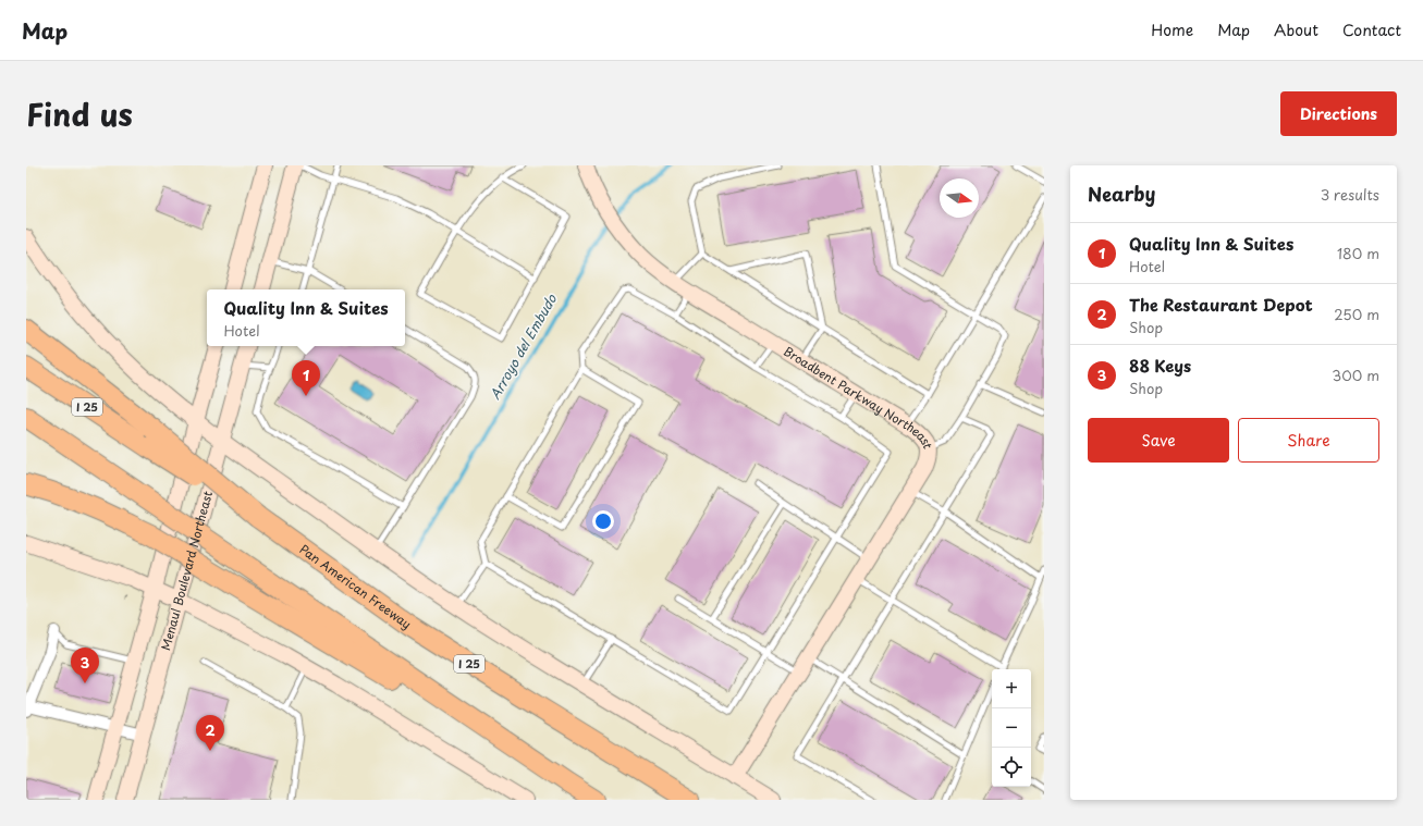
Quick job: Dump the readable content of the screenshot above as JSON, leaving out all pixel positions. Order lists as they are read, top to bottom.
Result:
{
  "streets": {
    "highway": ["I 25", "Pan American Freeway"],
    "main road": ["Broadbent Parkway Northeast", "Menaul Boulevard Northeast"]
  },
  "water": ["Arroyo del Embudo"],
  "north": "right",
  "page": {
    "header": "Map",
    "nav": [
      "Home",
      "Map",
      "About",
      "Contact"
    ],
    "title": "Find us",
    "buttons": [
      "Directions",
      ["Save", "Share"]
    ],
    "heading": ["Nearby", "3 results"],
    "list": [
      {
        "mark": "1",
        "name": "Quality Inn & Suites",
        "note": "Hotel",
        "value": "180 m"
      },
      {
        "mark": "2",
        "name": "The Restaurant Depot",
        "note": "Shop",
        "value": "250 m"
      },
      {
        "mark": "3",
        "name": "88 Keys",
        "note": "Shop",
        "value": "300 m"
      }
    ],
    "popup": ["Quality Inn & Suites", "Hotel"],
    "pins": ["1", "3", "2"],
    "map_buttons": ["+", "−"]
  }
}
